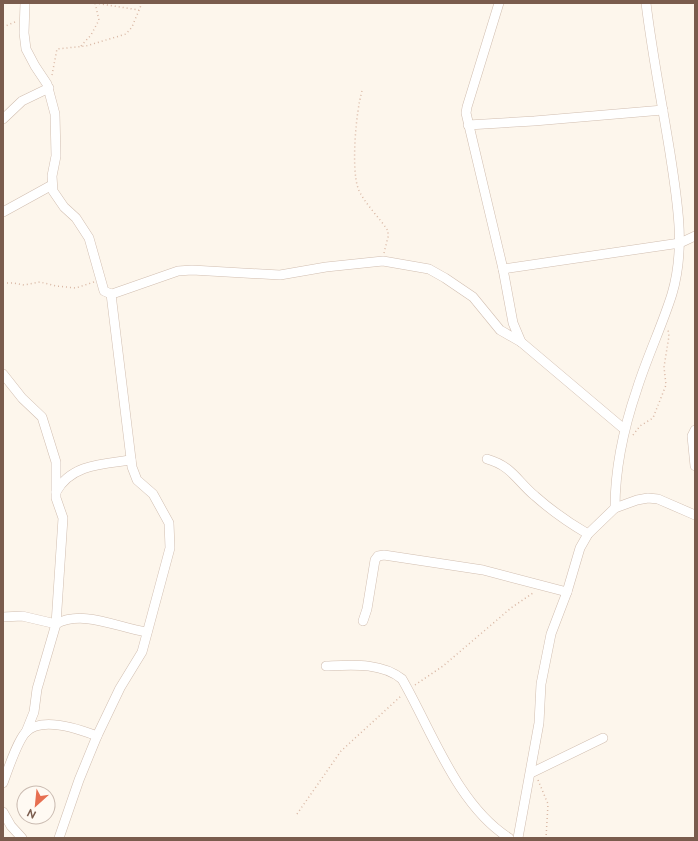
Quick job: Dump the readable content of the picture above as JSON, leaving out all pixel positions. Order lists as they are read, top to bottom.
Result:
{
  "north": "bottom left"
}
